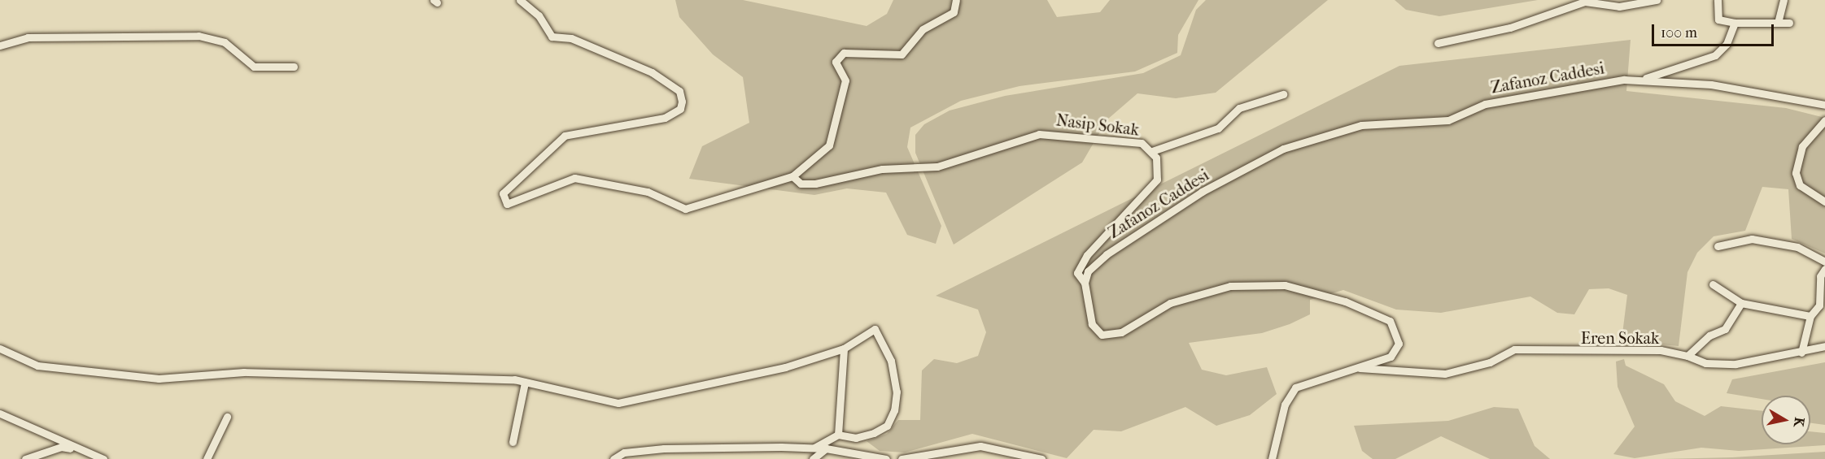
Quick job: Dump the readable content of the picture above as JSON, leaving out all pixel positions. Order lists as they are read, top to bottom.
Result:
{
  "streets": {
    "street": ["Zafanoz Caddesi", "Nasip Sokak", "Eren Sokak"]
  },
  "scale_bar": "100 m",
  "north": "right"
}
